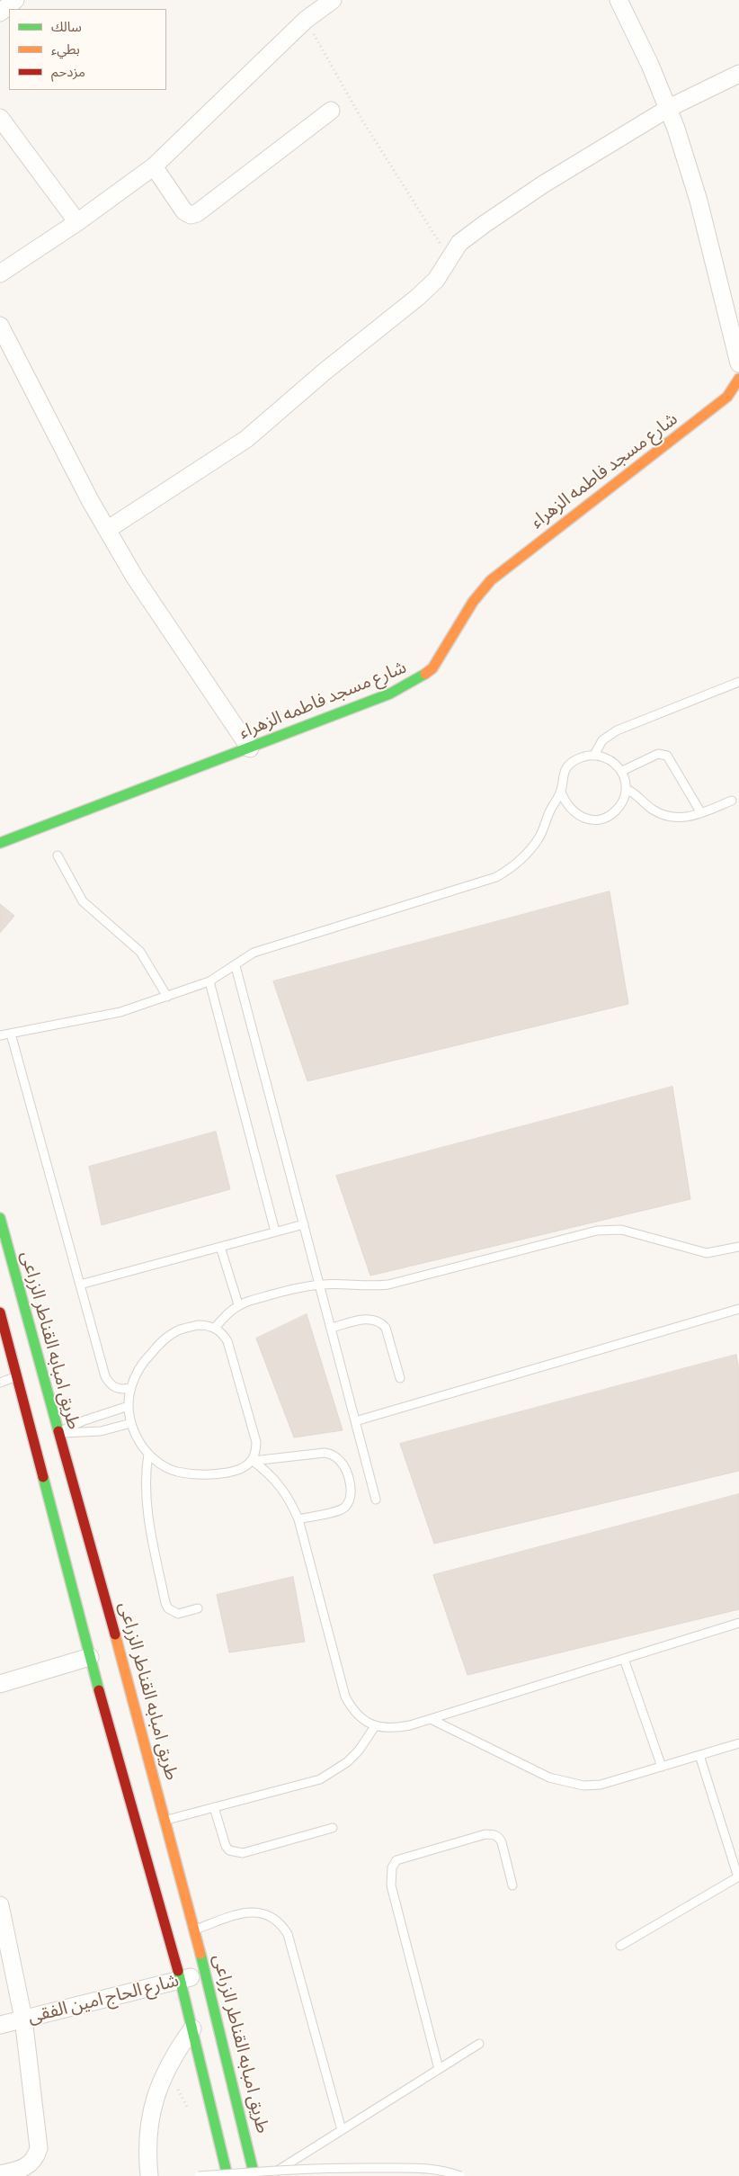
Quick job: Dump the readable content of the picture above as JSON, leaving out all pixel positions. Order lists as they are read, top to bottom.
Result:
{
  "streets": {
    "main road": ["شارع مسجد فاطمه الزهراء", "طريق امبابه القناطر الزراعى"],
    "street": ["شارع الحاج امين الفقى"]
  },
  "crossings": [
    ["طريق امبابه القناطر الزراعى", "شارع الحاج امين الفقى"]
  ],
  "legend": ["سالك", "بطيء", "مزدحم"]
}
